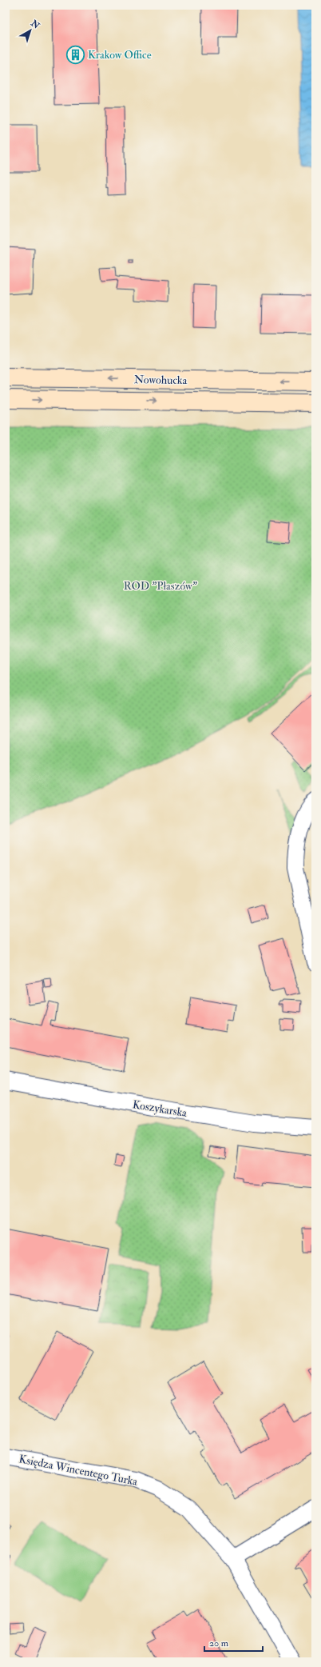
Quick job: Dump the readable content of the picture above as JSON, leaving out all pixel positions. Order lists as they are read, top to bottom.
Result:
{
  "streets": {
    "main road": ["Nowohucka"],
    "street": ["Koszykarska", "Księdza Wincentego Turka"]
  },
  "parks": ["ROD \"Płaszów\""],
  "places": {
    "building": ["Krakow Office"]
  },
  "scale_bar": "20 m",
  "north": "top right"
}
